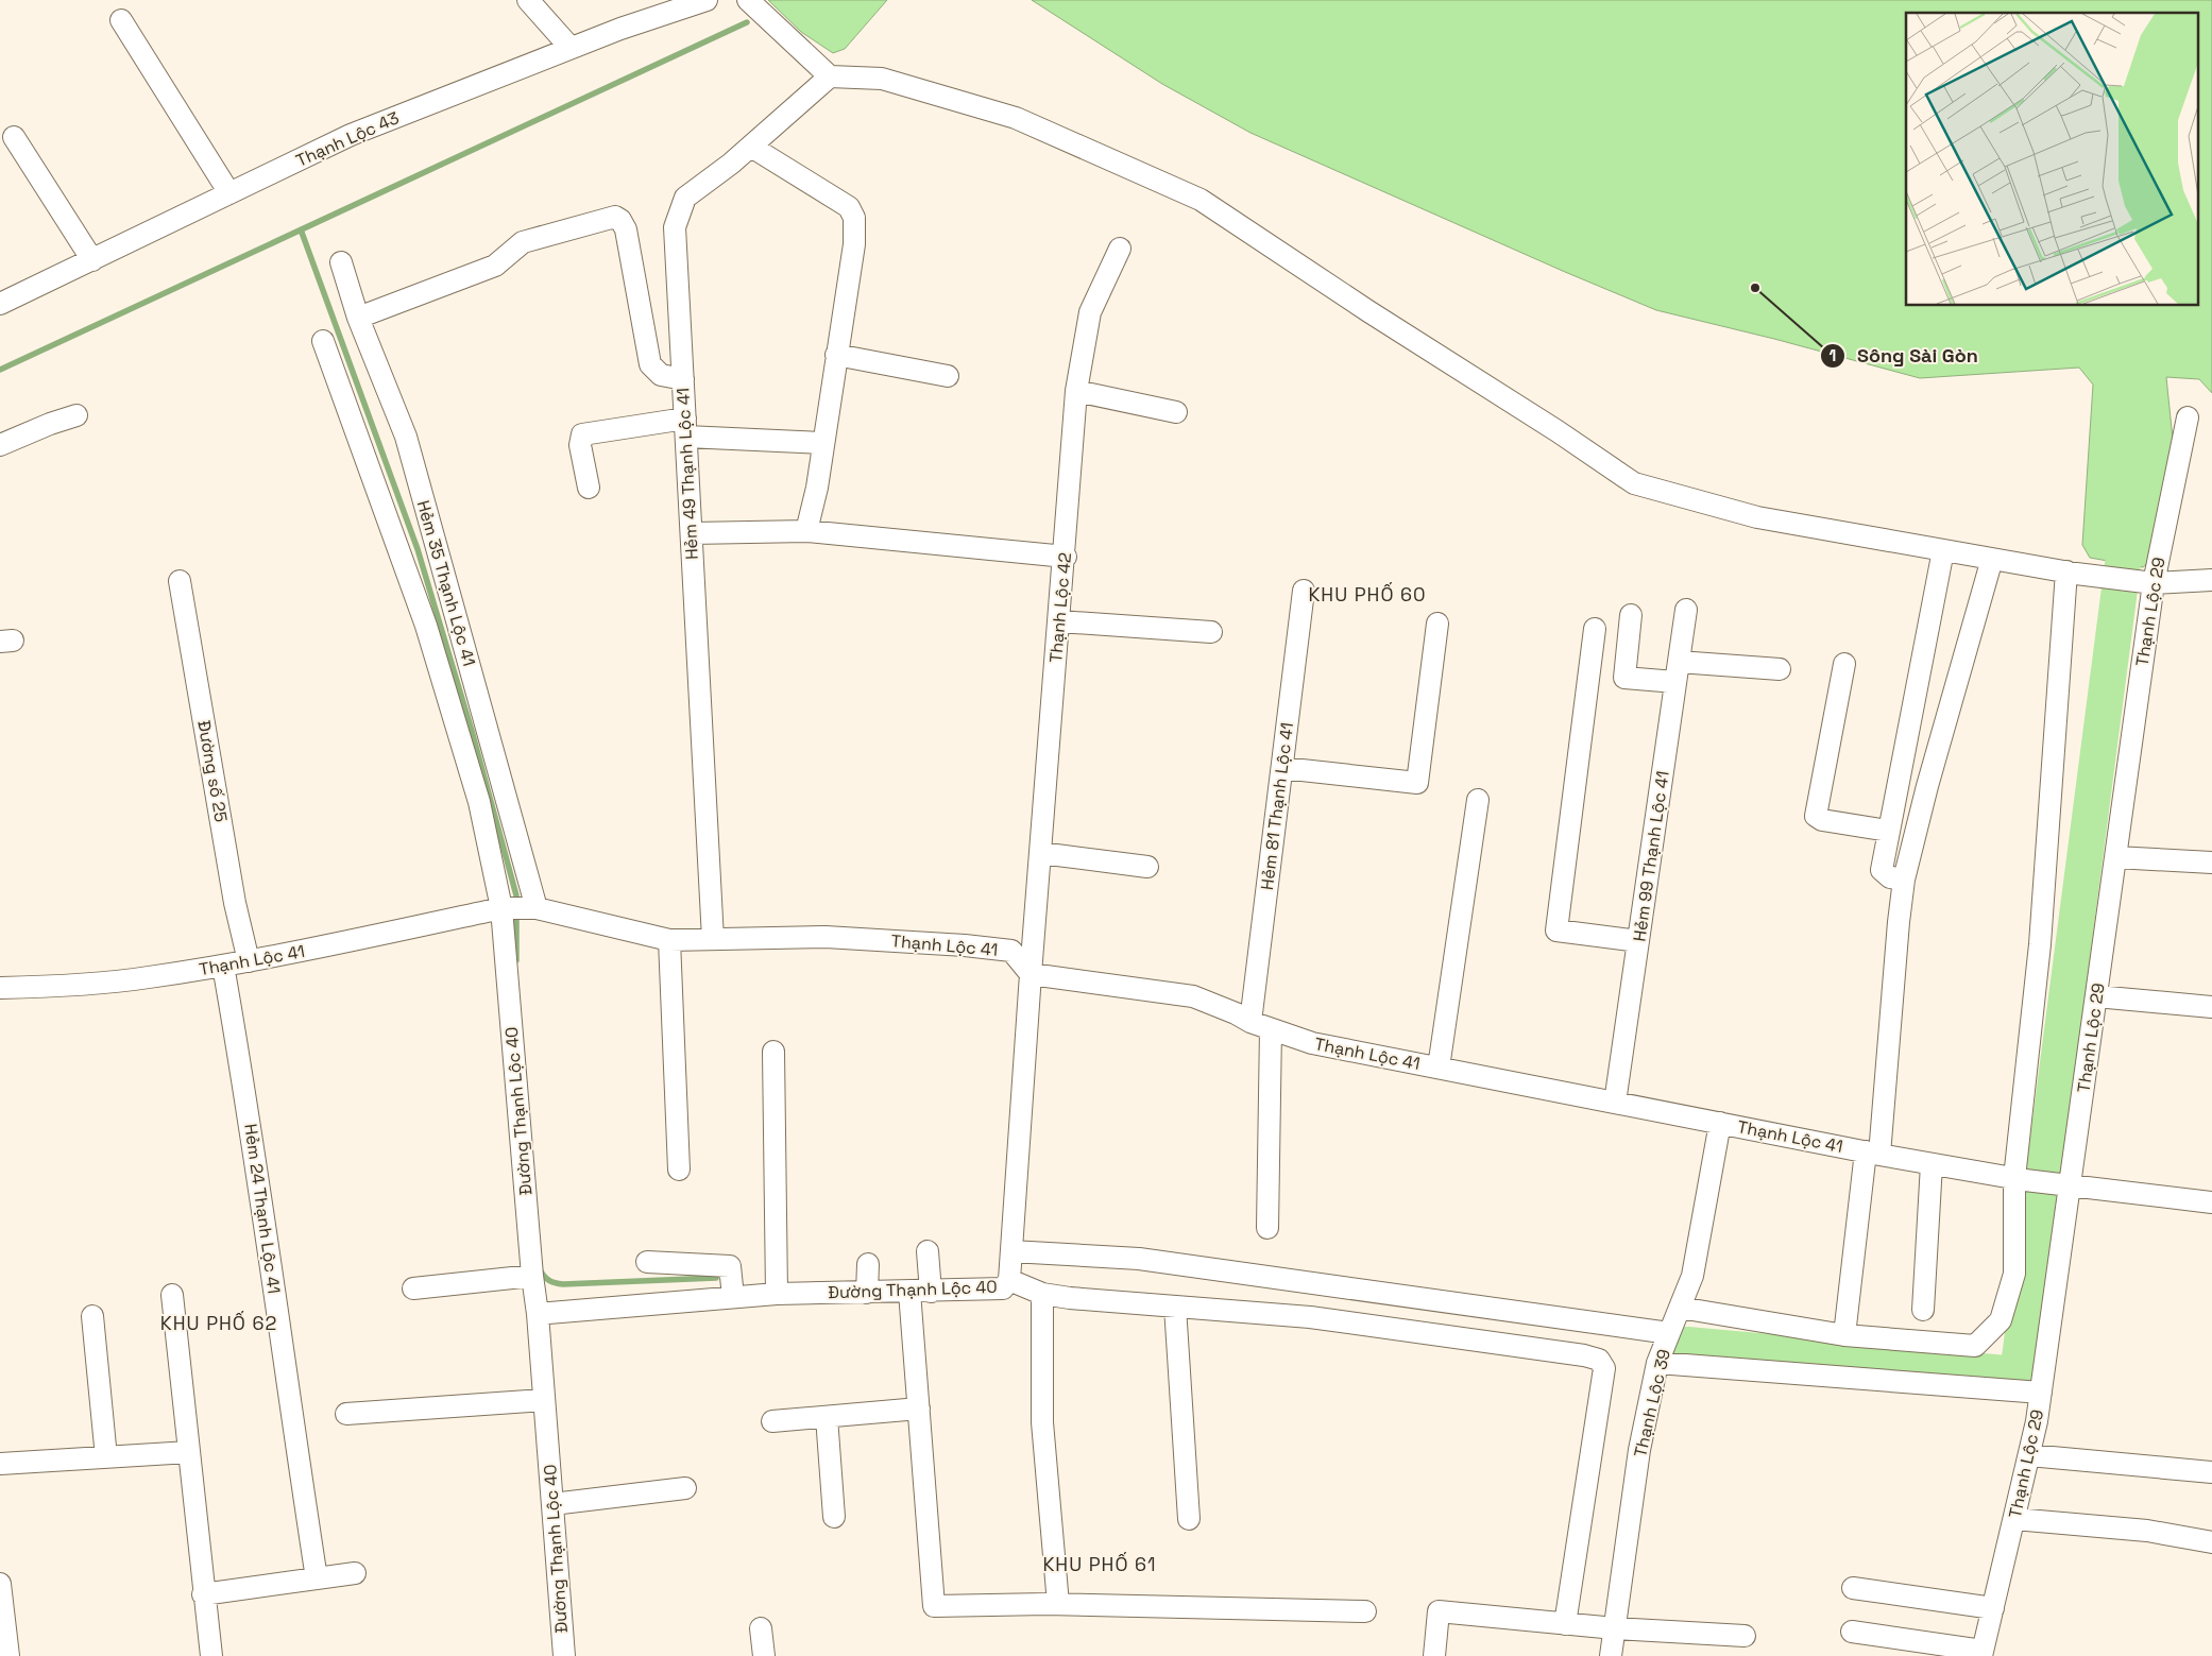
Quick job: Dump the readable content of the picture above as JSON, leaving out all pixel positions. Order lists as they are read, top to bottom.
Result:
{
  "streets": {
    "street": [
      "Thạnh Lộc 43",
      "Hẻm 49 Thạnh Lộc 41",
      "Hẻm 35 Thạnh Lộc 41",
      "Thạnh Lộc 42",
      "Thạnh Lộc 29",
      "Đường số 25",
      "Hẻm 81 Thạnh Lộc 41",
      "Hẻm 99 Thạnh Lộc 41",
      "Thạnh Lộc 41",
      "Đường Thạnh Lộc 40",
      "Hẻm 24 Thạnh Lộc 41",
      "Thạnh Lộc 39"
    ]
  },
  "crossings": [
    ["Hẻm 49 Thạnh Lộc 41", "Thạnh Lộc 41"],
    ["Hẻm 35 Thạnh Lộc 41", "Thạnh Lộc 41"],
    ["Thạnh Lộc 42", "Thạnh Lộc 41"],
    ["Thạnh Lộc 42", "Đường Thạnh Lộc 40"],
    ["Thạnh Lộc 29", "Thạnh Lộc 41"],
    ["Đường số 25", "Thạnh Lộc 41"],
    ["Hẻm 81 Thạnh Lộc 41", "Thạnh Lộc 41"],
    ["Hẻm 99 Thạnh Lộc 41", "Thạnh Lộc 41"],
    ["Thạnh Lộc 41", "Đường Thạnh Lộc 40"],
    ["Thạnh Lộc 41", "Hẻm 24 Thạnh Lộc 41"],
    ["Thạnh Lộc 41", "Thạnh Lộc 39"]
  ],
  "districts": ["KHU PHỐ 60", "KHU PHỐ 62", "KHU PHỐ 61"],
  "places": ["Sông Sài Gòn"]
}
